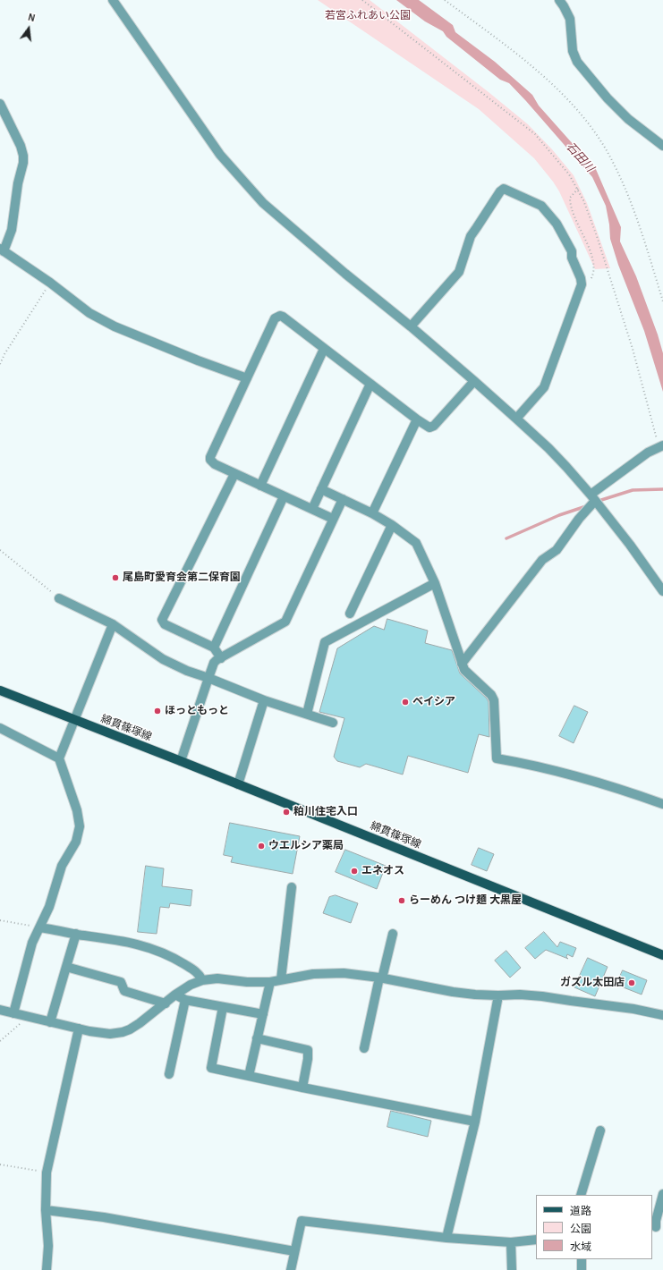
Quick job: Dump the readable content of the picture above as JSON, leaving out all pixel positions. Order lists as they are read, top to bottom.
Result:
{
  "streets": {
    "main road": ["綿貫篠塚線"]
  },
  "water": ["石田川"],
  "parks": ["若宮ふれあい公園"],
  "places": [
    "尾島町愛育会第二保育園",
    "ベイシア",
    "ほっともっと",
    "粕川住宅入口",
    "ウエルシア薬局",
    "エネオス",
    "らーめん つけ麺 大黒屋",
    "ガズル太田店"
  ],
  "legend": ["道路", "公園", "水域"],
  "north": "top"
}
